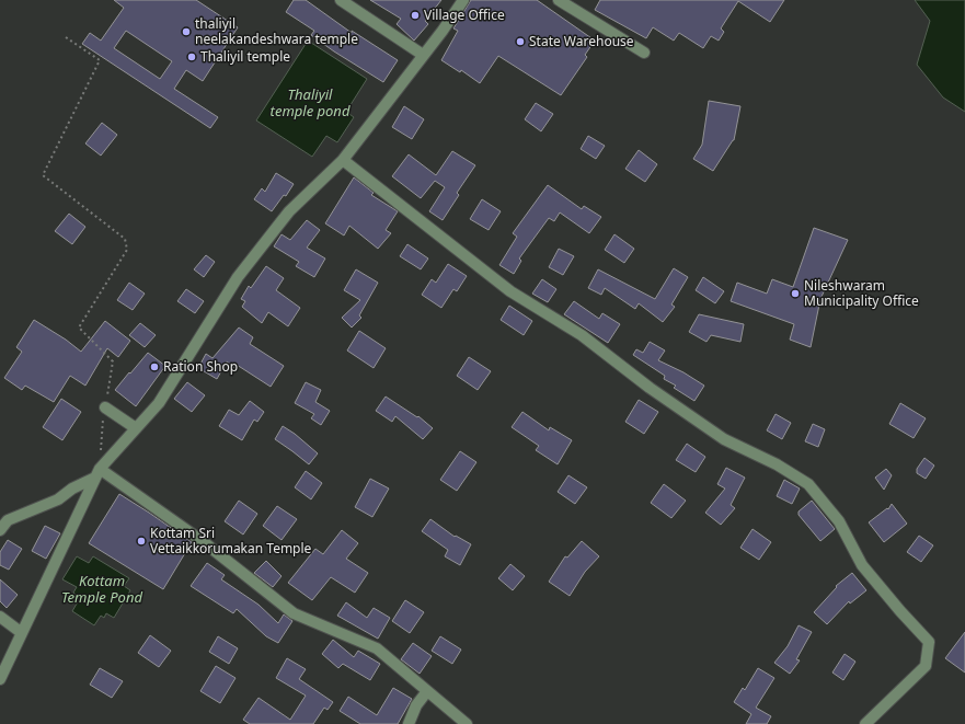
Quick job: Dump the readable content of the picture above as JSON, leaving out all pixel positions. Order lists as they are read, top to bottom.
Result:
{
  "water": ["Thaliyil temple pond", "Kottam Temple Pond"],
  "places": [
    "Village Office",
    "thaliyil neelakandeshwara temple",
    "State Warehouse",
    "Thaliyil temple",
    "Nileshwaram Municipality Office",
    "Ration Shop",
    "Kottam Sri Vettaikkorumakan Temple"
  ]
}
